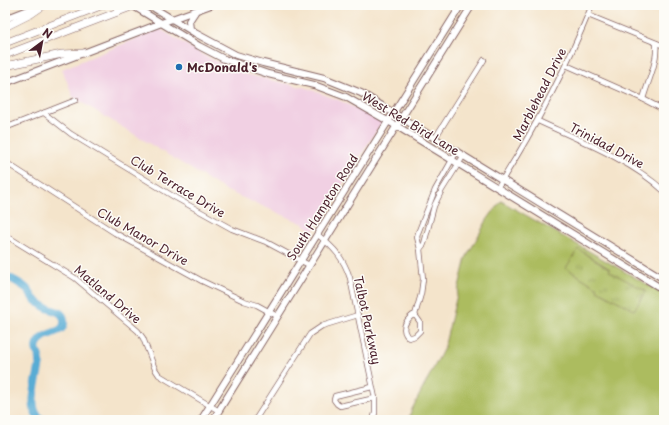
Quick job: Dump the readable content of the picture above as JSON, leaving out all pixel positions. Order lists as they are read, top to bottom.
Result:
{
  "streets": {
    "main road": ["West Red Bird Lane", "South Hampton Road"],
    "street": [
      "Marblehead Drive",
      "Trinidad Drive",
      "Club Terrace Drive",
      "Club Manor Drive",
      "Matland Drive",
      "Talbot Parkway"
    ]
  },
  "crossings": [
    ["Marblehead Drive", "West Red Bird Lane"],
    ["Marblehead Drive", "Trinidad Drive"],
    ["West Red Bird Lane", "South Hampton Road"],
    ["Club Terrace Drive", "South Hampton Road"],
    ["South Hampton Road", "Club Manor Drive"],
    ["South Hampton Road", "Matland Drive"],
    ["South Hampton Road", "Talbot Parkway"]
  ],
  "places": ["McDonald's"],
  "north": "top right"
}
